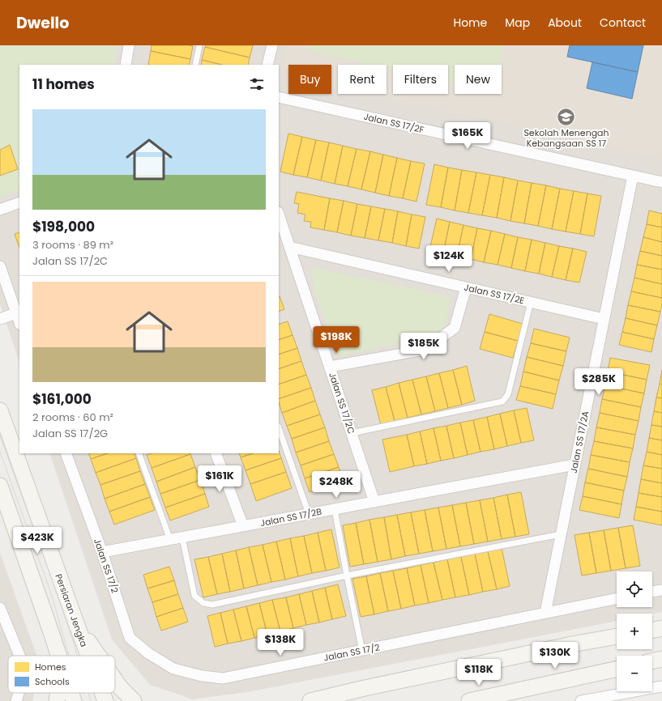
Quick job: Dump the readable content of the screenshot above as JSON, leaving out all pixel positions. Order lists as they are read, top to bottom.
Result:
{
  "streets": {
    "main road": ["Persiaran Jengka"],
    "street": [
      "Jalan SS 17/2F",
      "Jalan SS 17/2E",
      "Jalan SS 17/2C",
      "Jalan SS 17/2A",
      "Jalan SS 17/2B",
      "Jalan SS 17/2"
    ]
  },
  "crossings": [
    ["Jalan SS 17/2F", "Jalan SS 17/2A"],
    ["Jalan SS 17/2E", "Jalan SS 17/2C"],
    ["Jalan SS 17/2E", "Jalan SS 17/2A"],
    ["Jalan SS 17/2C", "Jalan SS 17/2B"],
    ["Jalan SS 17/2A", "Jalan SS 17/2B"],
    ["Jalan SS 17/2A", "Jalan SS 17/2"],
    ["Jalan SS 17/2B", "Jalan SS 17/2"]
  ],
  "places": {
    "school or university": ["Sekolah Menengah Kebangsaan SS 17"]
  },
  "legend": ["Homes", "Schools"],
  "page": {
    "header": "Dwello",
    "nav": [
      "Home",
      "Map",
      "About",
      "Contact"
    ],
    "chip": [
      "Buy",
      "Rent",
      "Filters",
      "New"
    ],
    "heading": "11 homes",
    "list": [
      {
        "name": "$198,000",
        "note": "3 rooms · 89 m² · Jalan SS 17/2C"
      },
      {
        "name": "$161,000",
        "note": "2 rooms · 60 m² · Jalan SS 17/2G"
      }
    ],
    "price": [
      "$165K",
      "$124K",
      "$198K",
      "$185K",
      "$285K",
      "$161K",
      "$248K",
      "$423K",
      "$138K",
      "$130K",
      "$118K"
    ],
    "map_buttons": ["+", "−"]
  }
}
